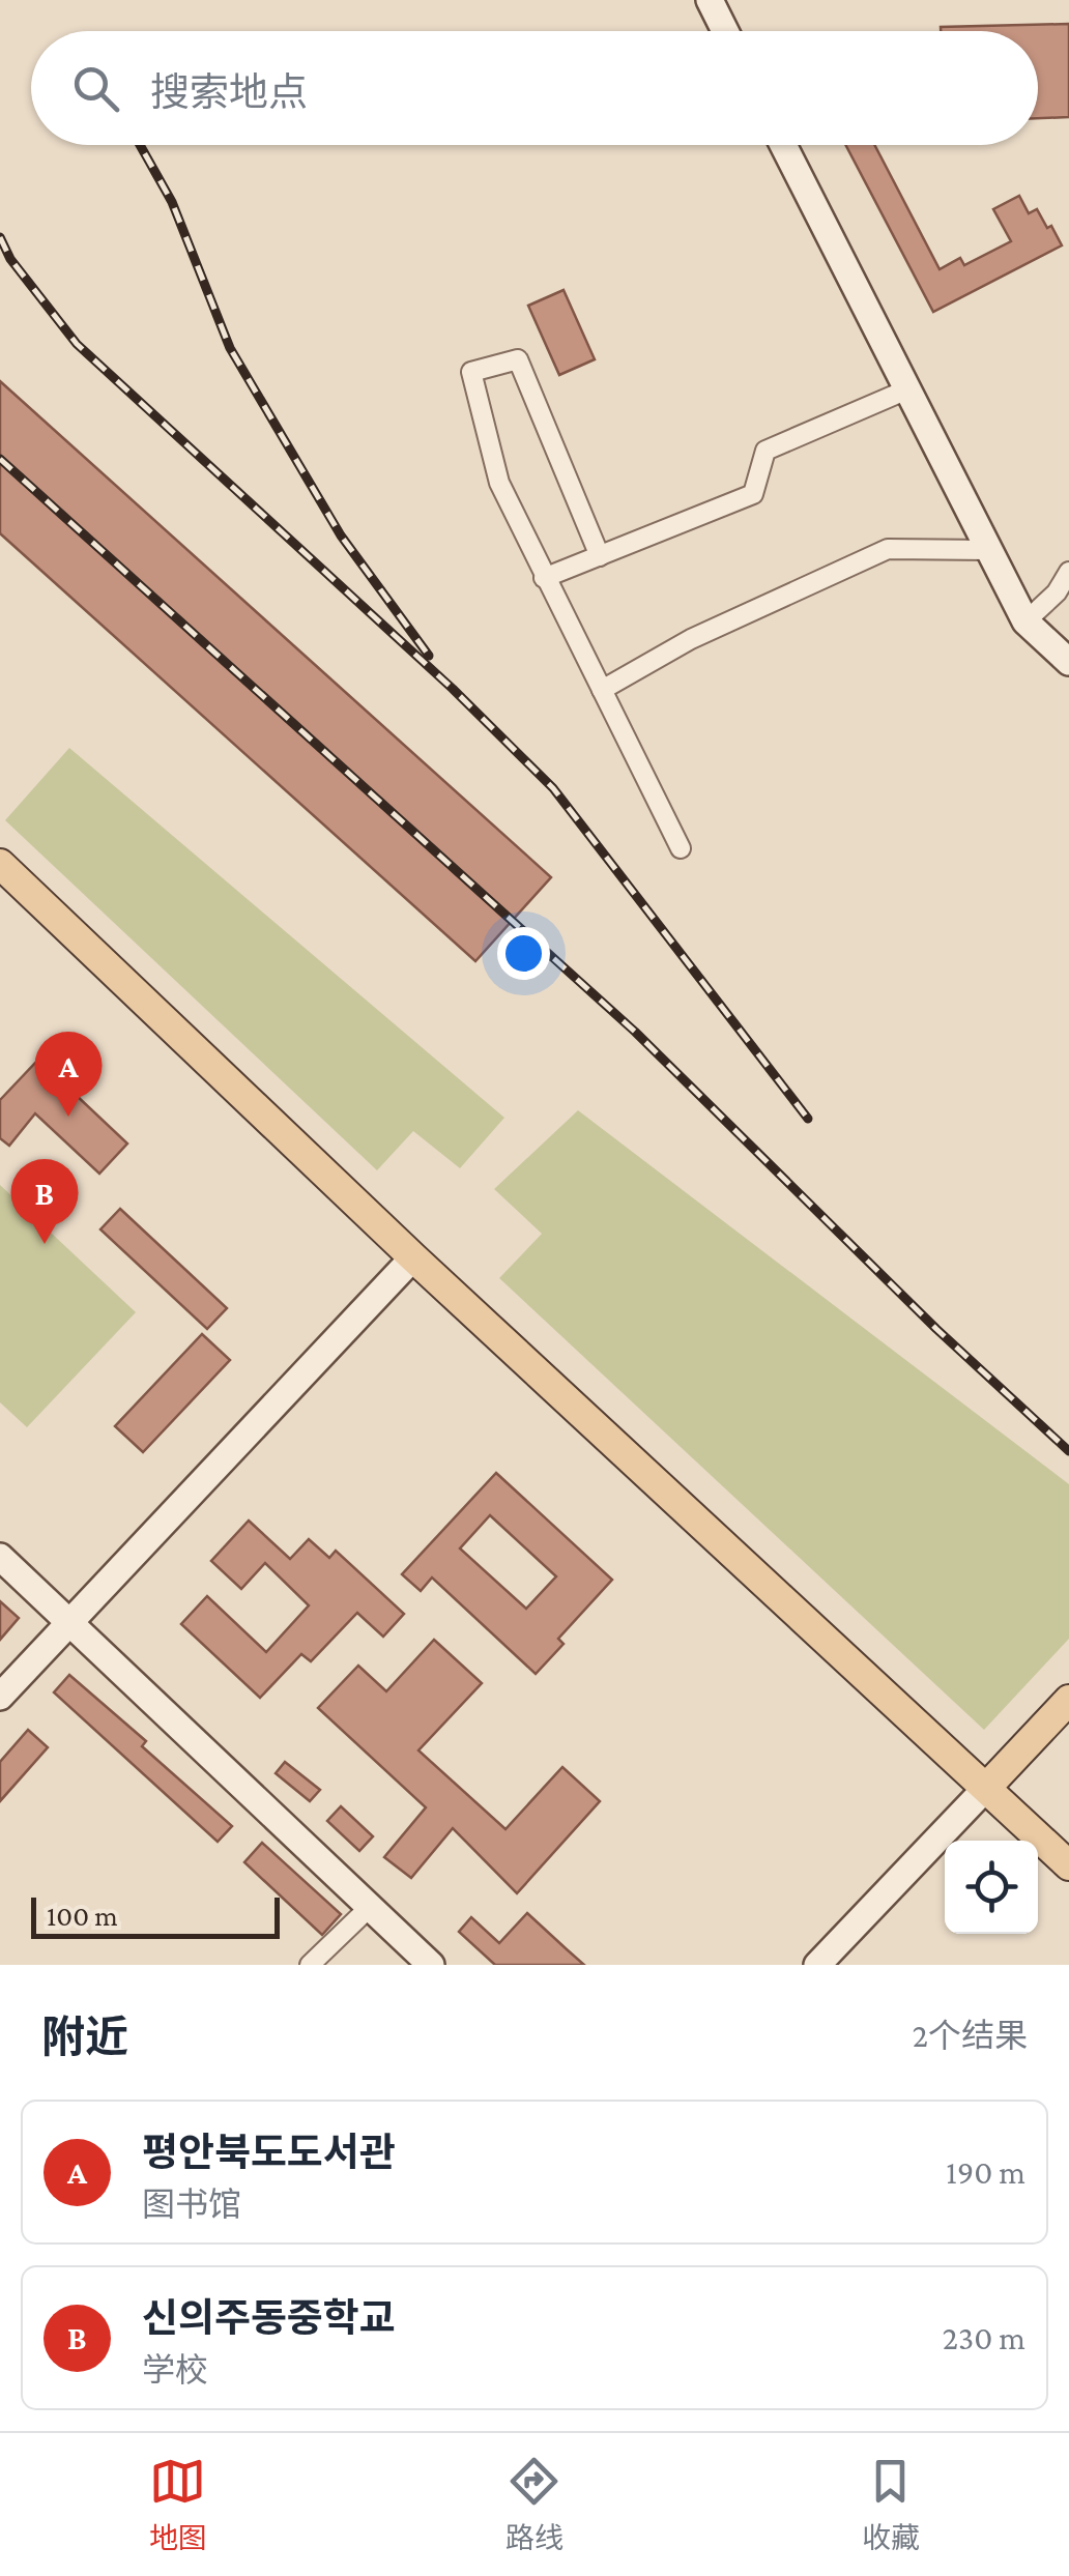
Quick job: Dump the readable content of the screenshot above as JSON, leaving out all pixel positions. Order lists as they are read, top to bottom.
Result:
{
  "scale_bar": "100 m",
  "page": {
    "search": "搜索地点",
    "pins": ["A", "B"],
    "scale": "100 m",
    "heading": ["附近", "2个结果"],
    "list": [
      {
        "mark": "A",
        "name": "평안북도도서관",
        "note": "图书馆",
        "value": "190 m"
      },
      {
        "mark": "B",
        "name": "신의주동중학교",
        "note": "学校",
        "value": "230 m"
      }
    ],
    "nav": ["地图", "路线", "收藏"]
  }
}
